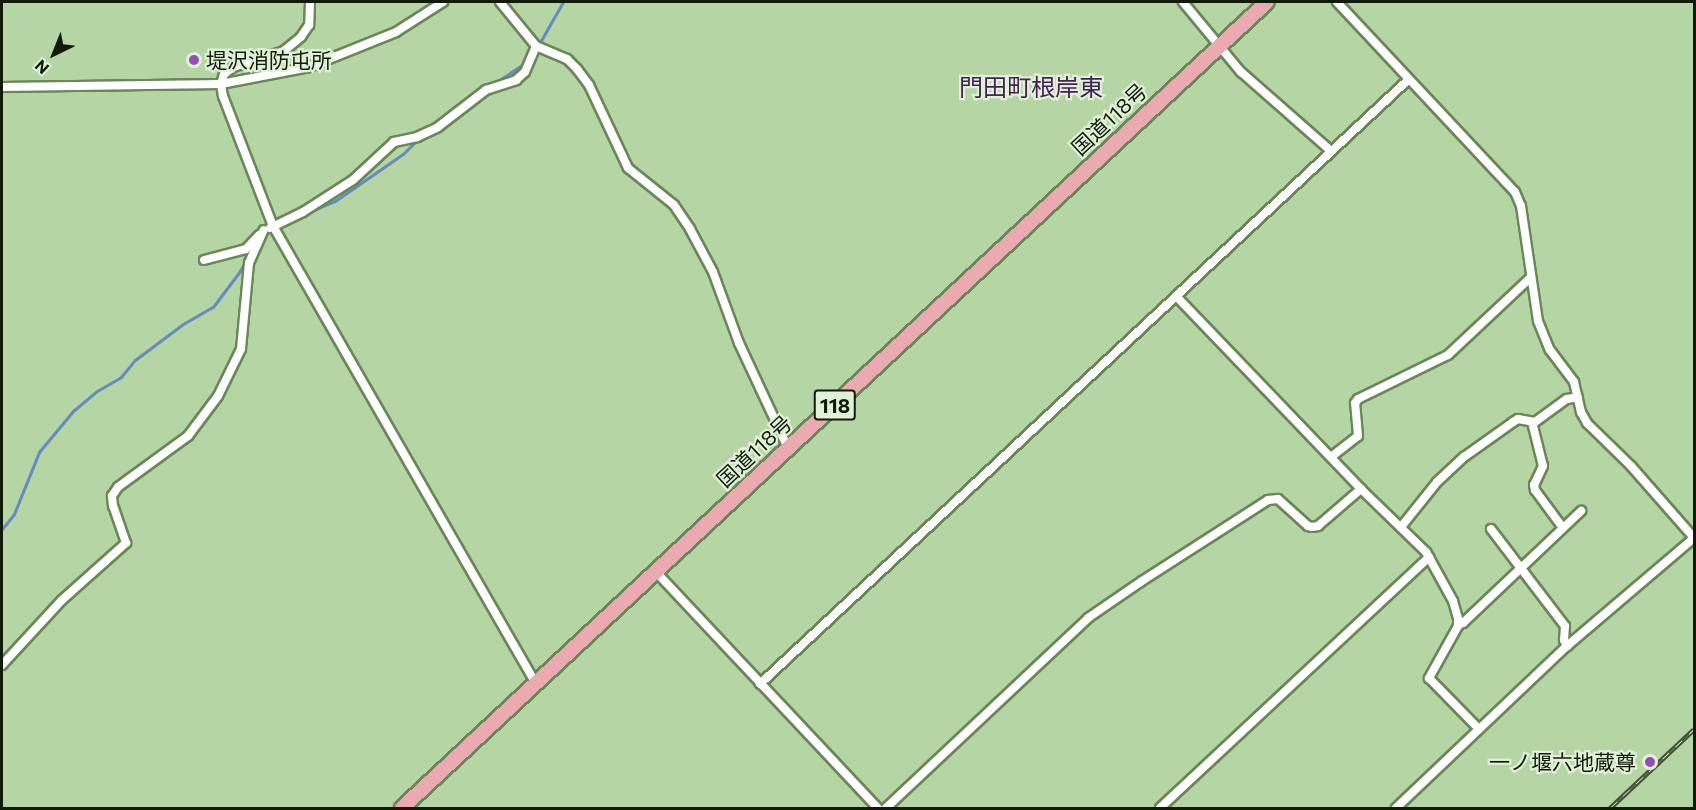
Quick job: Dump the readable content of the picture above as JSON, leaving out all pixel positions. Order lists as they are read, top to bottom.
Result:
{
  "streets": {
    "highway": ["国道118号", "118"]
  },
  "districts": ["門田町根岸東"],
  "places": ["堤沢消防屯所", "一ノ堰六地蔵尊"],
  "north": "bottom left"
}
